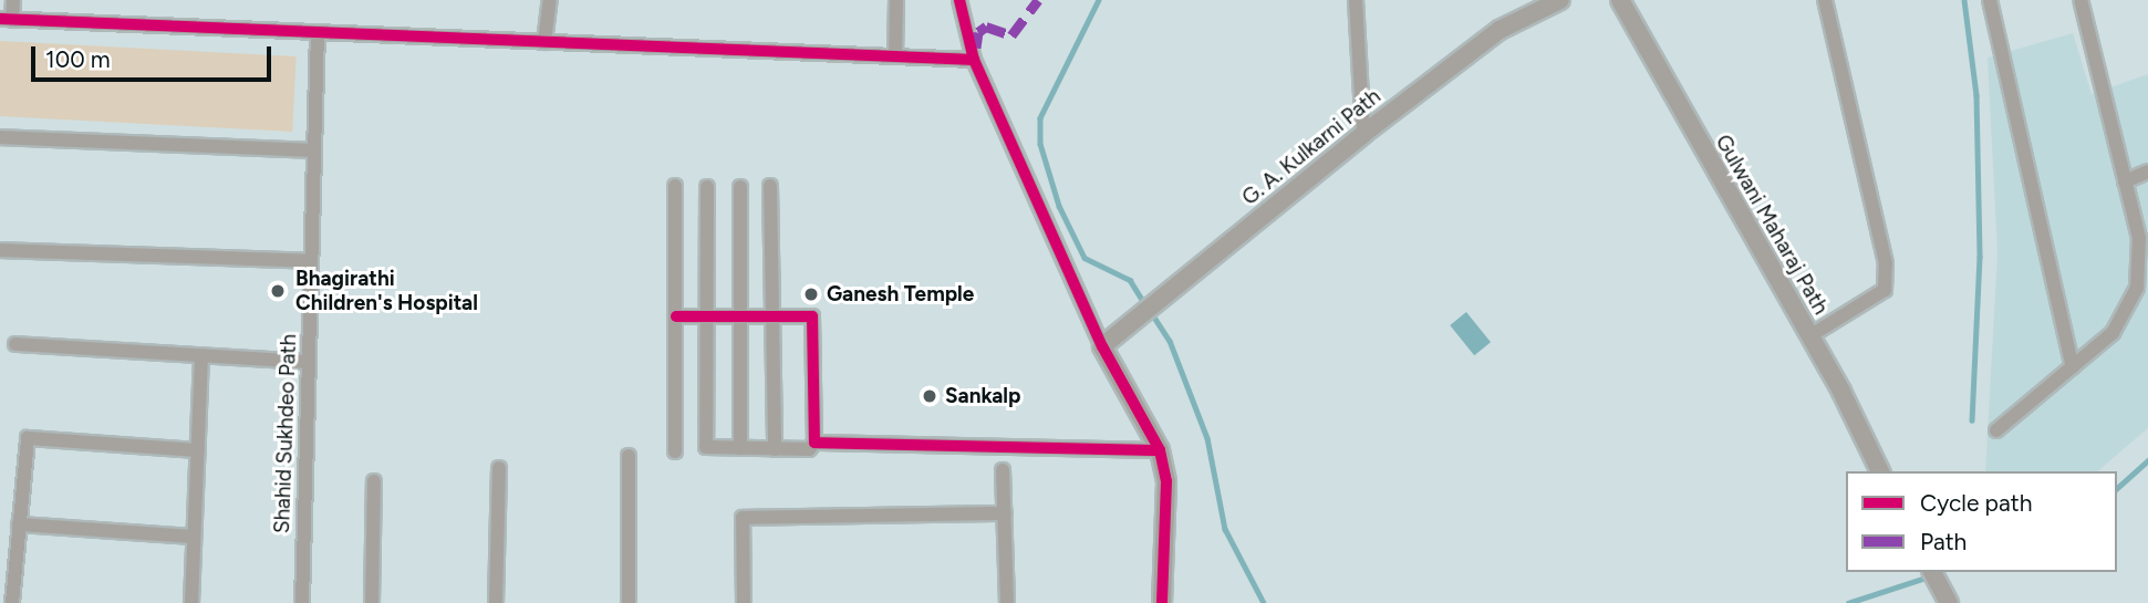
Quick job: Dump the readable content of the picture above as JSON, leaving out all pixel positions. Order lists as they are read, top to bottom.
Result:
{
  "streets": {
    "street": ["G. A. Kulkarni Path", "Gulwani Maharaj Path", "Shahid Sukhdeo Path"]
  },
  "places": ["Bhagirathi Children's Hospital", "Ganesh Temple", "Sankalp"],
  "legend": ["Cycle path", "Path"],
  "scale_bar": "100 m"
}
